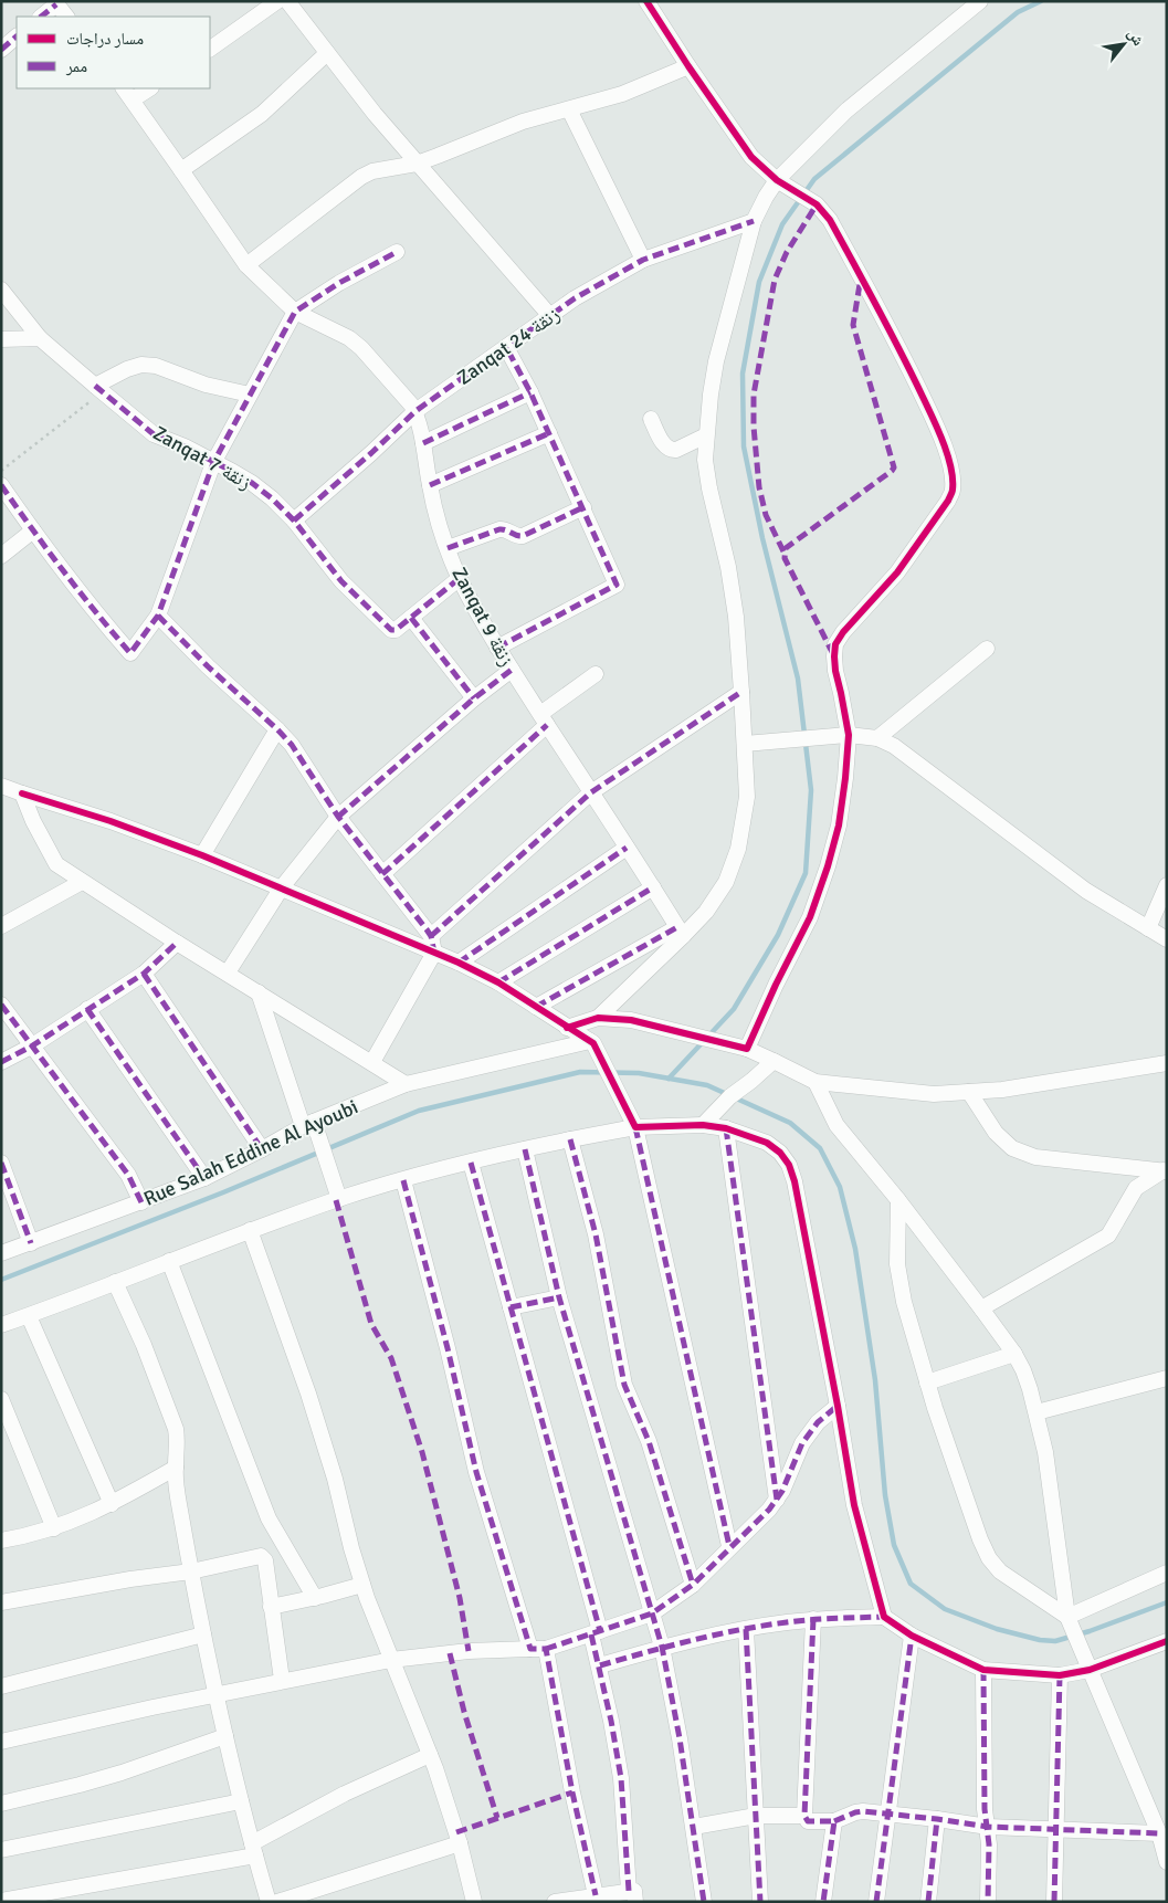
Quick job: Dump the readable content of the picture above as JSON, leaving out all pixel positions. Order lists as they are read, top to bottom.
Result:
{
  "streets": {
    "street": [
      "Zanqat 24 زنقة",
      "Zanqat 7 زنقة",
      "Zanqat 9 زنقة",
      "Rue Salah Eddine Al Ayoubi"
    ]
  },
  "crossings": [
    ["Zanqat 24 زنقة", "Zanqat 7 زنقة"],
    ["Zanqat 24 زنقة", "Zanqat 9 زنقة"]
  ],
  "legend": ["مسار دراجات", "ممر"],
  "north": "top right"
}
